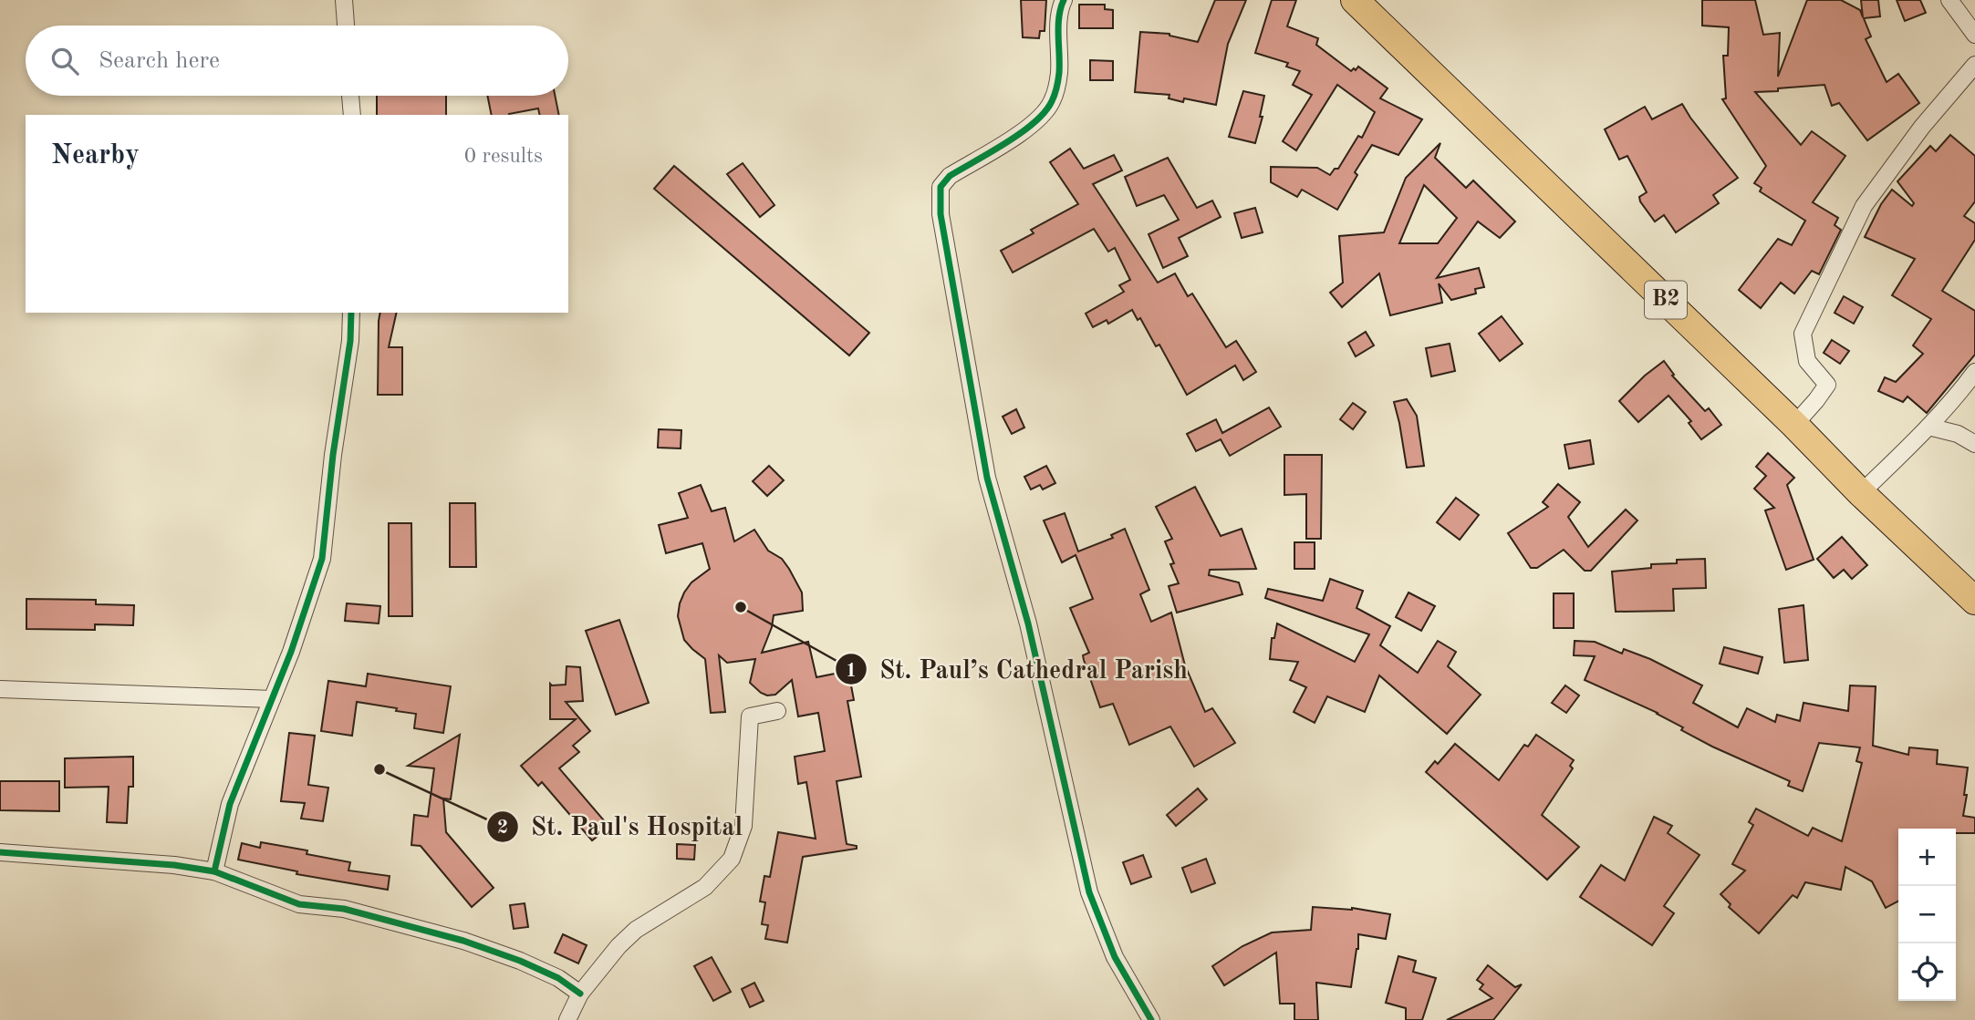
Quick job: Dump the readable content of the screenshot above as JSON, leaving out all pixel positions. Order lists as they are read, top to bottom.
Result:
{
  "streets": {
    "highway": ["B2"]
  },
  "places": ["St. Paul’s Cathedral Parish", "St. Paul's Hospital"],
  "page": {
    "search": "Search here",
    "heading": ["Nearby", "0 results"],
    "map_buttons": ["+", "−"]
  }
}
